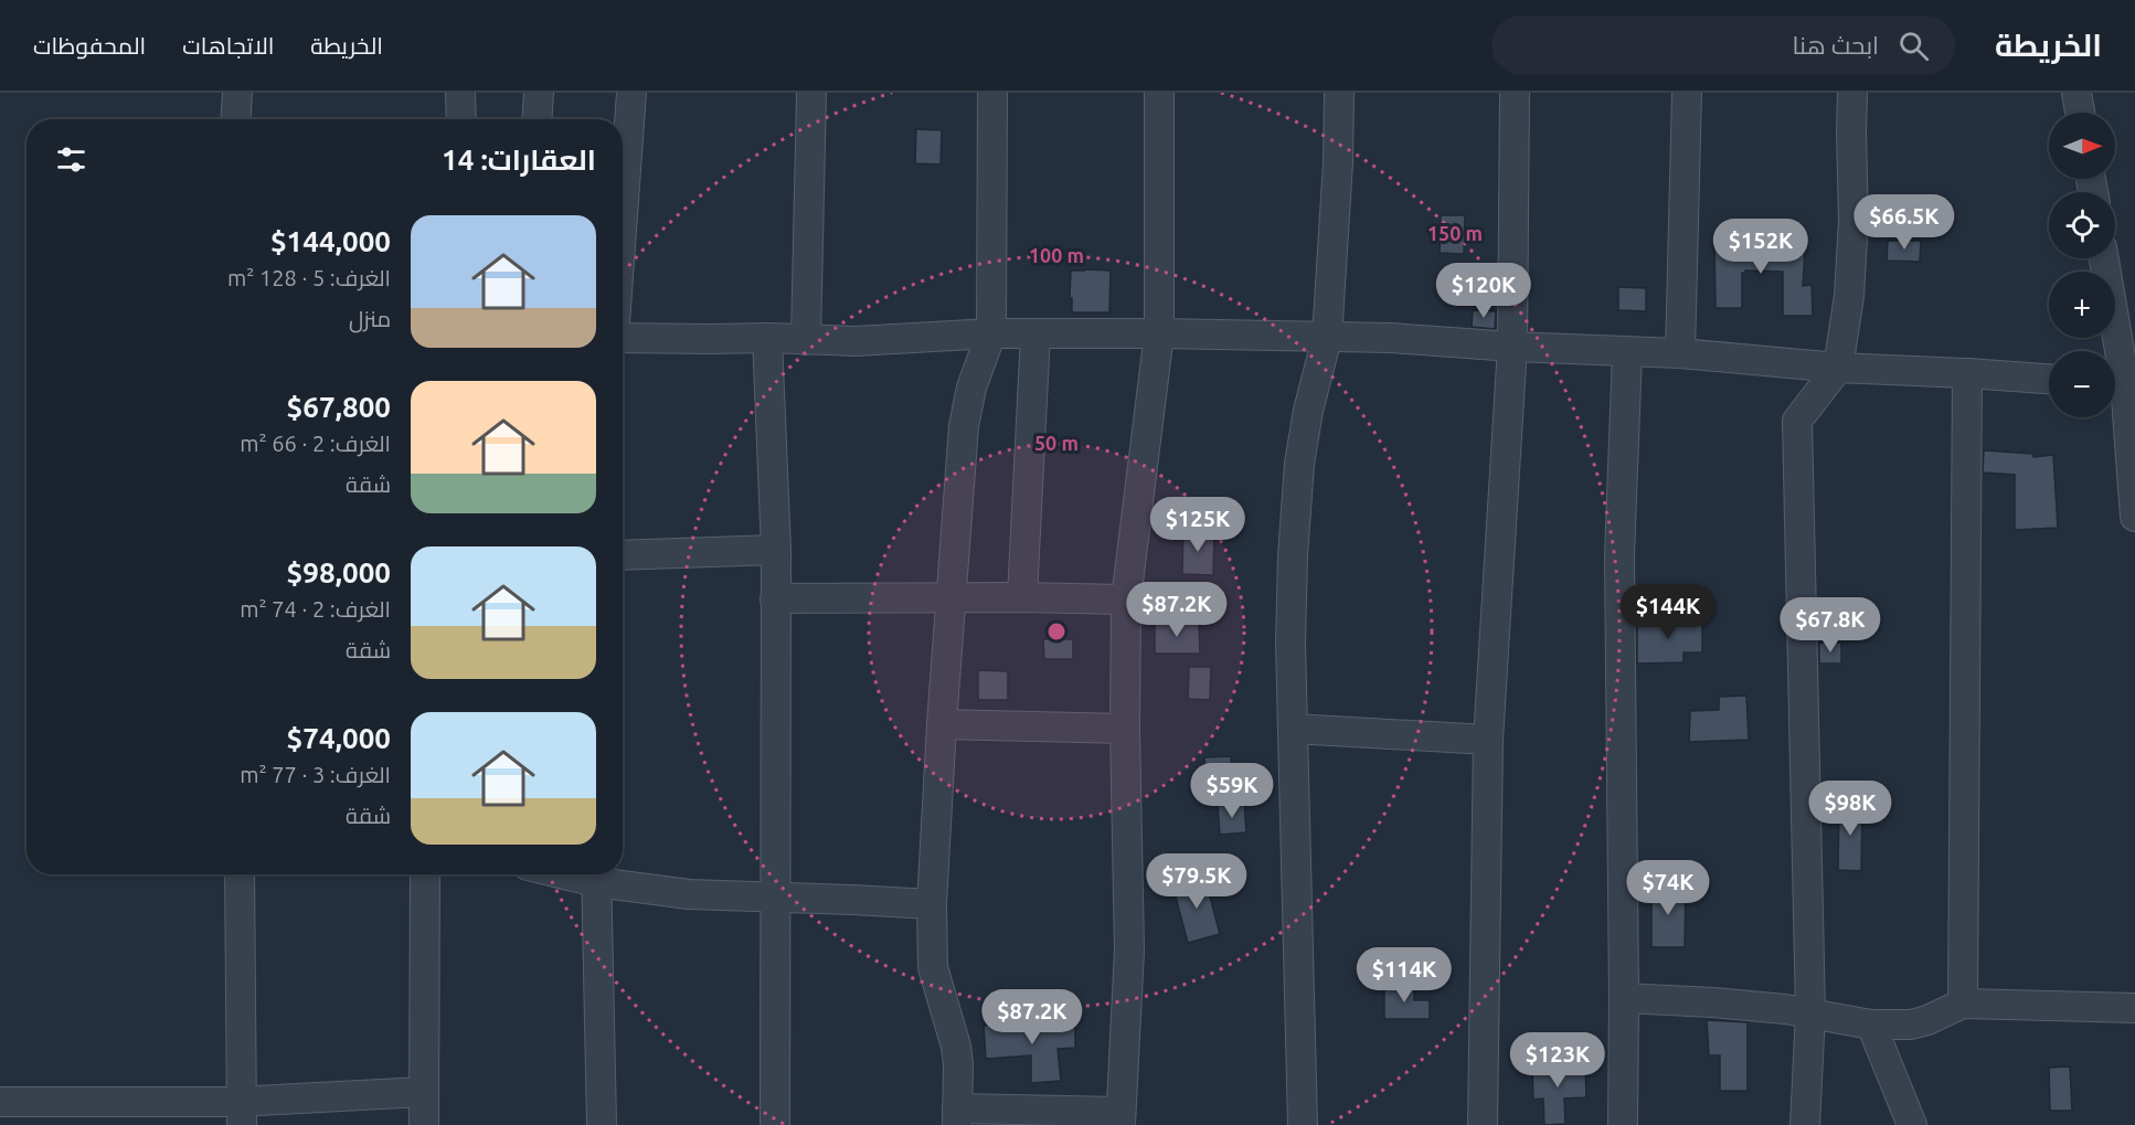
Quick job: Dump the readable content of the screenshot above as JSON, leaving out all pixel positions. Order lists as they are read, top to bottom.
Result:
{
  "north": "right",
  "page": {
    "header": "الخريطة",
    "search": "ابحث هنا",
    "nav": ["الخريطة", "الاتجاهات", "المحفوظات"],
    "map_buttons": ["+", "−"],
    "heading": "العقارات: 14",
    "price": [
      "$66.5K",
      "$152K",
      "$120K",
      "$125K",
      "$87.2K",
      "$144K",
      "$67.8K",
      "$59K",
      "$98K",
      "$79.5K",
      "$74K",
      "$114K",
      "$87.2K",
      "$123K"
    ],
    "list": [
      {
        "name": "$144,000",
        "note": "الغرف: 5 · 128 m² · منزل"
      },
      {
        "name": "$67,800",
        "note": "الغرف: 2 · 66 m² · شقة"
      },
      {
        "name": "$98,000",
        "note": "الغرف: 2 · 74 m² · شقة"
      },
      {
        "name": "$74,000",
        "note": "الغرف: 3 · 77 m² · شقة"
      }
    ]
  },
  "rings": ["150 m", "100 m", "50 m"]
}
